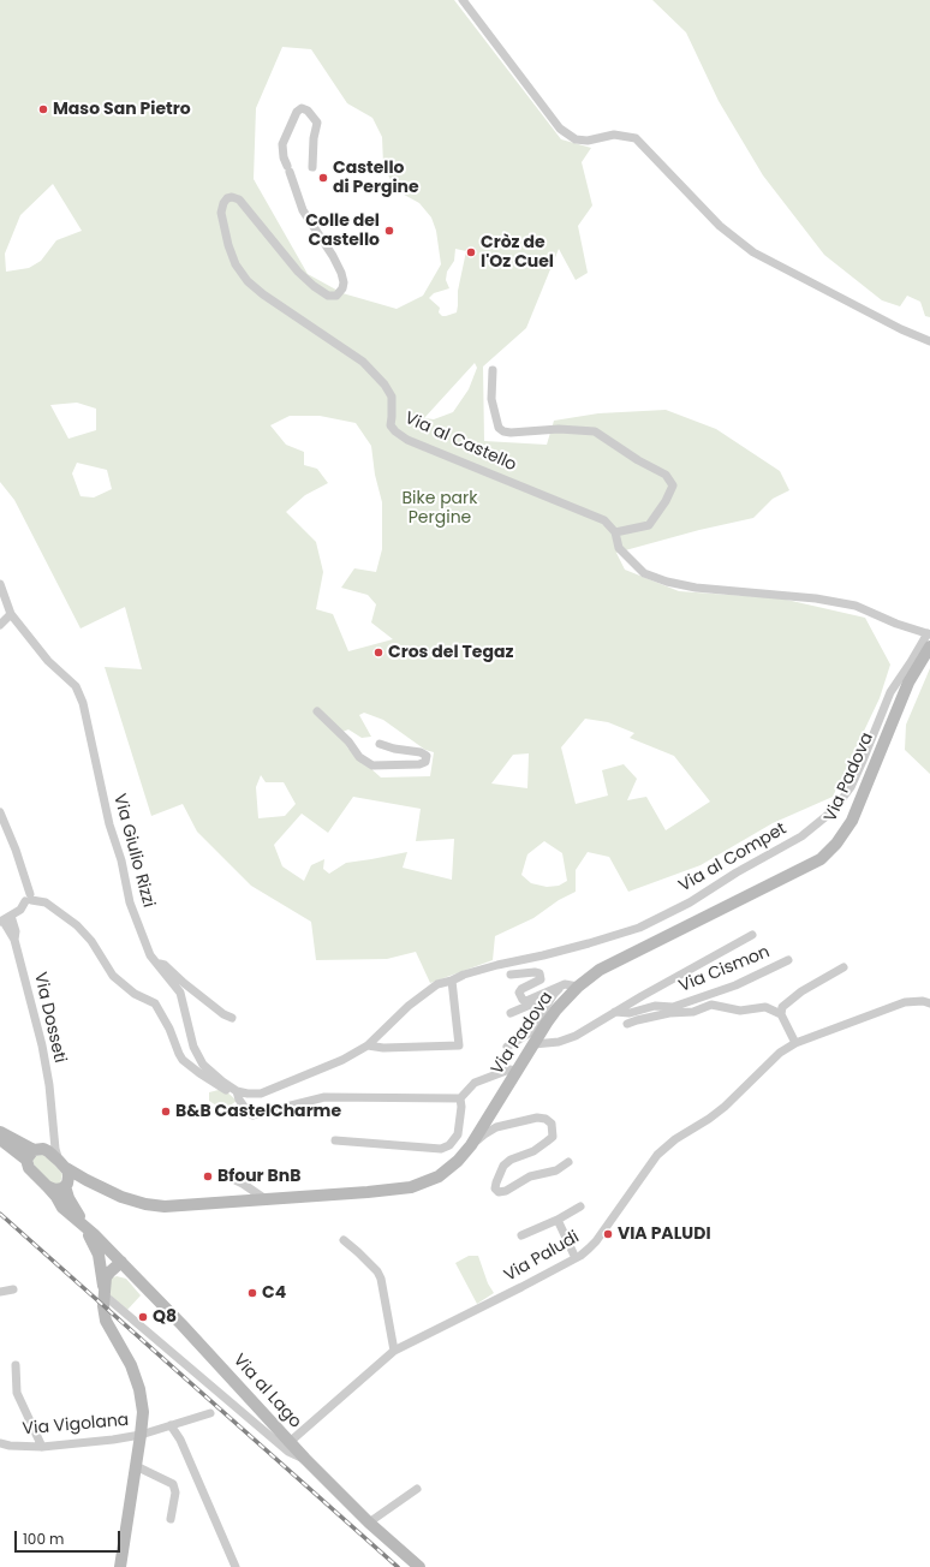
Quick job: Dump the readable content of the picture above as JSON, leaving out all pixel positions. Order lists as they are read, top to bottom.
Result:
{
  "streets": {
    "main road": ["Via Padova", "Via al Lago"],
    "street": [
      "Via al Castello",
      "Via Giulio Rizzi",
      "Via al Compet",
      "Via Cismon",
      "Via Dosseti",
      "Via Paludi",
      "Via Vigolana"
    ]
  },
  "crossings": [
    ["Via al Castello", "Via al Compet"],
    ["Via Padova", "Via Cismon"],
    ["Via Padova", "Via Dosseti"],
    ["Via Giulio Rizzi", "Via al Compet"],
    ["Via Paludi", "Via al Lago"]
  ],
  "parks": ["Bike park Pergine"],
  "places": [
    "Maso San Pietro",
    "Castello di Pergine",
    "Colle del Castello",
    "Cròz de l'Oz Cuel",
    "Cros del Tegaz",
    "B&B CastelCharme",
    "Bfour BnB",
    "VIA PALUDI",
    "C4",
    "Q8"
  ],
  "scale_bar": "100 m"
}
